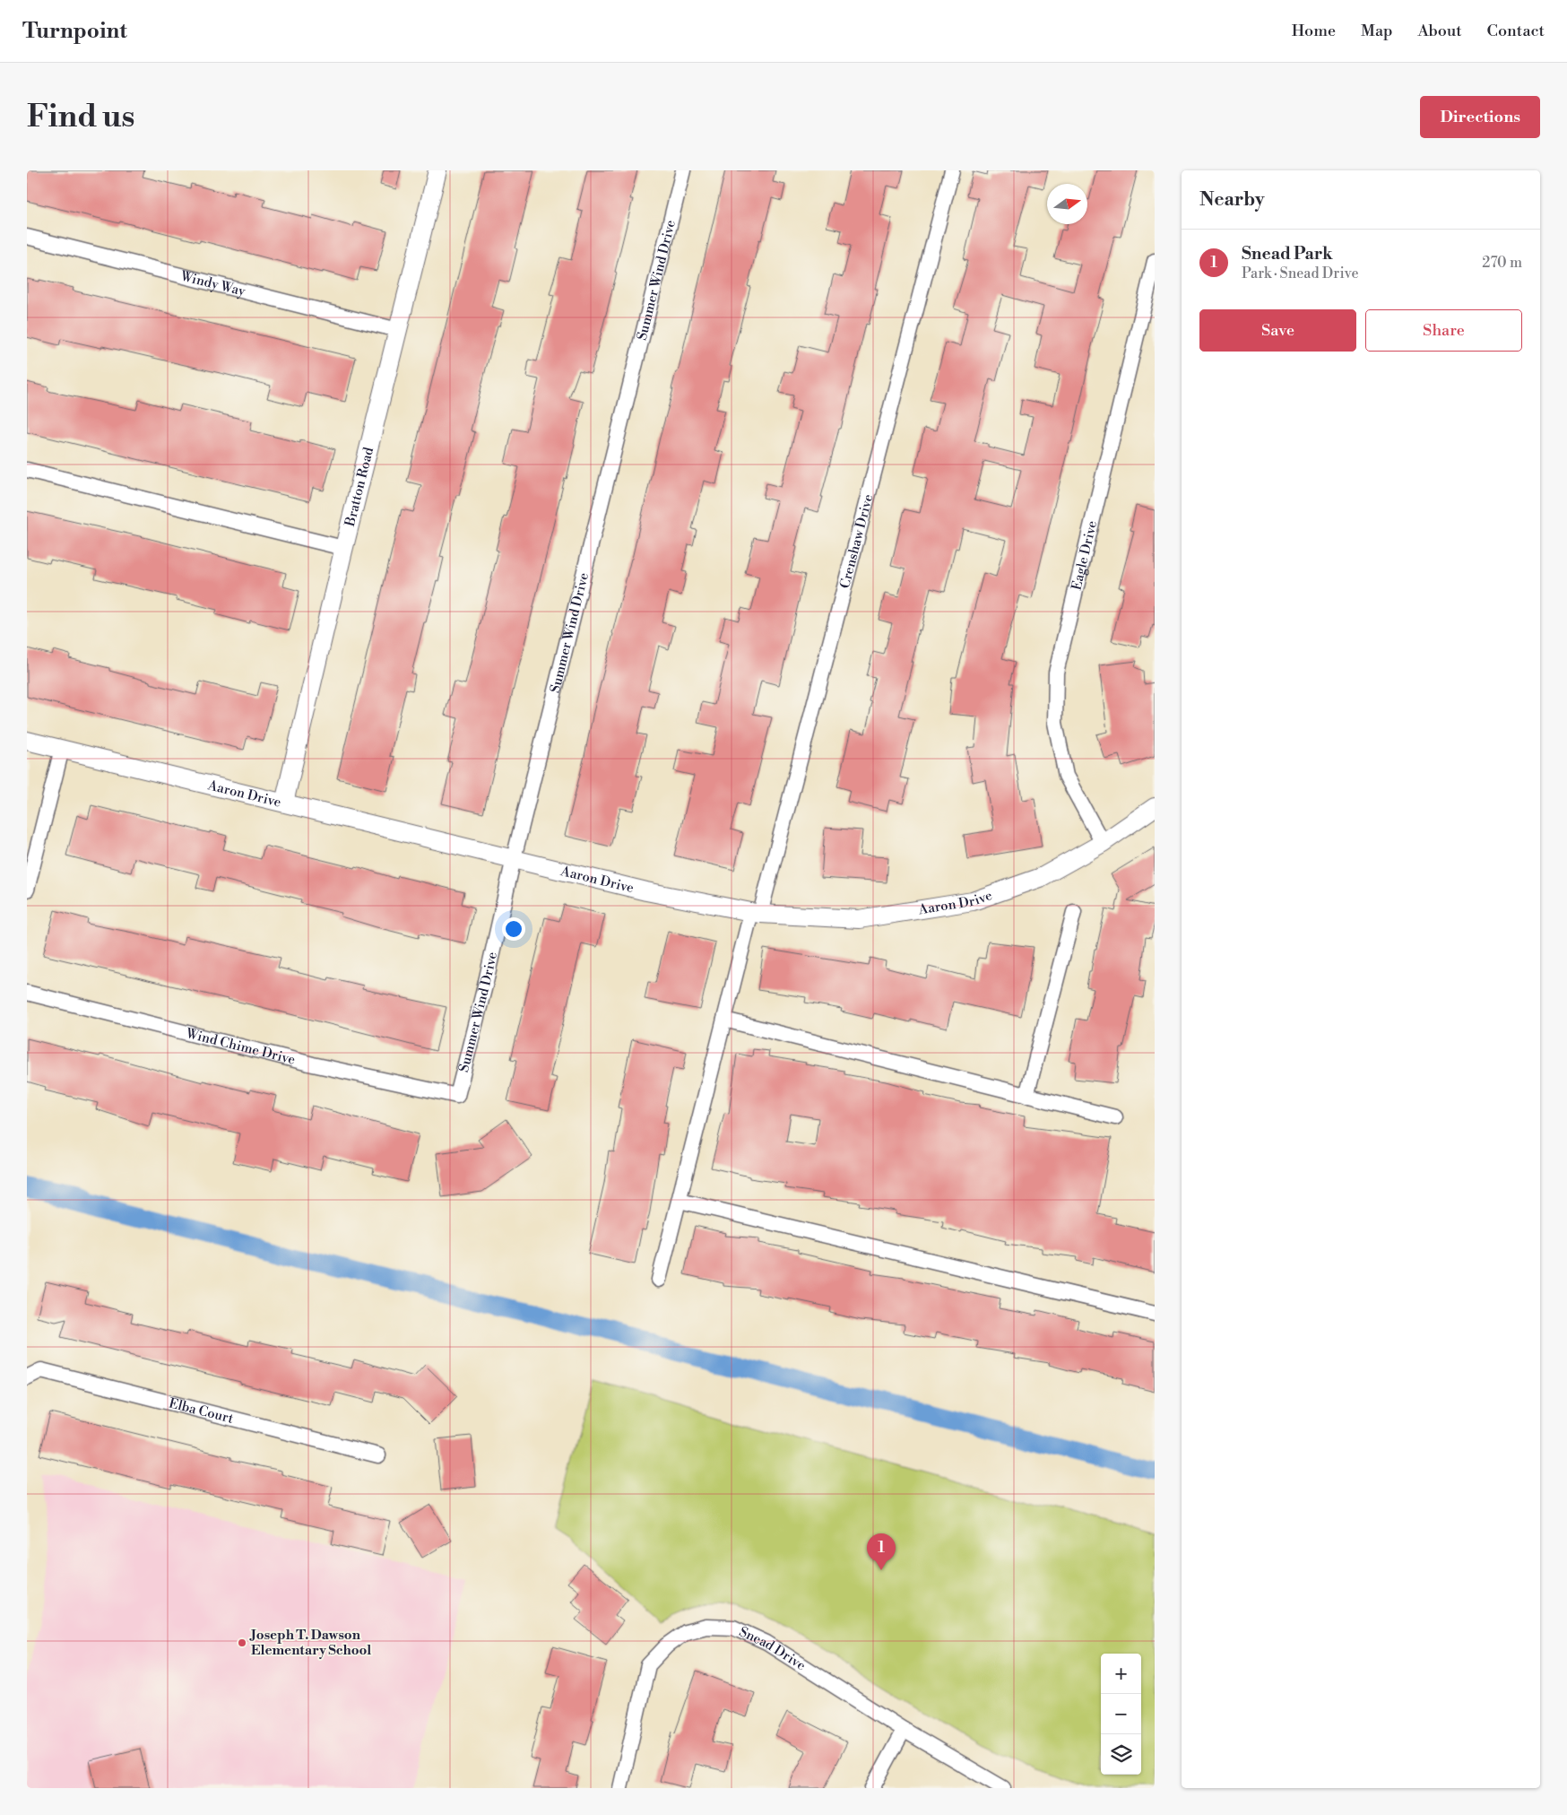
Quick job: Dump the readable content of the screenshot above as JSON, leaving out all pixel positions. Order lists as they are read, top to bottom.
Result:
{
  "streets": {
    "street": [
      "Summer Wind Drive",
      "Windy Way",
      "Bratton Road",
      "Crenshaw Drive",
      "Eagle Drive",
      "Aaron Drive",
      "Wind Chime Drive",
      "Elba Court",
      "Snead Drive"
    ]
  },
  "crossings": [
    ["Summer Wind Drive", "Aaron Drive"],
    ["Summer Wind Drive", "Wind Chime Drive"],
    ["Windy Way", "Bratton Road"],
    ["Bratton Road", "Aaron Drive"],
    ["Crenshaw Drive", "Aaron Drive"],
    ["Eagle Drive", "Aaron Drive"]
  ],
  "places": ["Joseph T. Dawson Elementary School"],
  "north": "right",
  "page": {
    "header": "Turnpoint",
    "nav": [
      "Home",
      "Map",
      "About",
      "Contact"
    ],
    "buttons": [
      "Directions",
      ["Save", "Share"]
    ],
    "title": "Find us",
    "heading": "Nearby",
    "list": [
      {
        "mark": "1",
        "name": "Snead Park",
        "note": "Park · Snead Drive",
        "value": "270 m"
      }
    ],
    "pins": "1",
    "map_buttons": ["+", "−"]
  }
}
